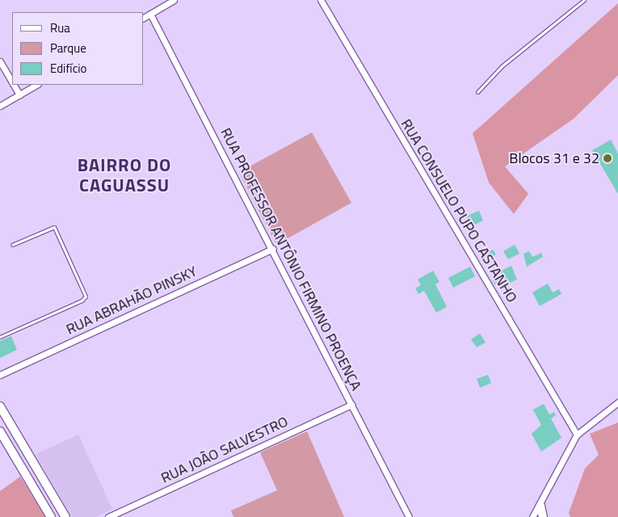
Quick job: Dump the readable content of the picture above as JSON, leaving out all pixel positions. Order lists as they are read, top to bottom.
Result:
{
  "streets": {
    "street": [
      "RUA CONSUELO PUPO CASTANHO",
      "RUA PROFESSOR ANTÔNIO FIRMINO PROENÇA",
      "RUA ABRAHÃO PINSKY",
      "RUA JOÃO SALVESTRO"
    ]
  },
  "crossings": [
    ["RUA PROFESSOR ANTÔNIO FIRMINO PROENÇA", "RUA ABRAHÃO PINSKY"],
    ["RUA PROFESSOR ANTÔNIO FIRMINO PROENÇA", "RUA JOÃO SALVESTRO"]
  ],
  "districts": ["BAIRRO DO CAGUASSU"],
  "places": ["Blocos 31 e 32"],
  "legend": ["Rua", "Parque", "Edifício"]
}
